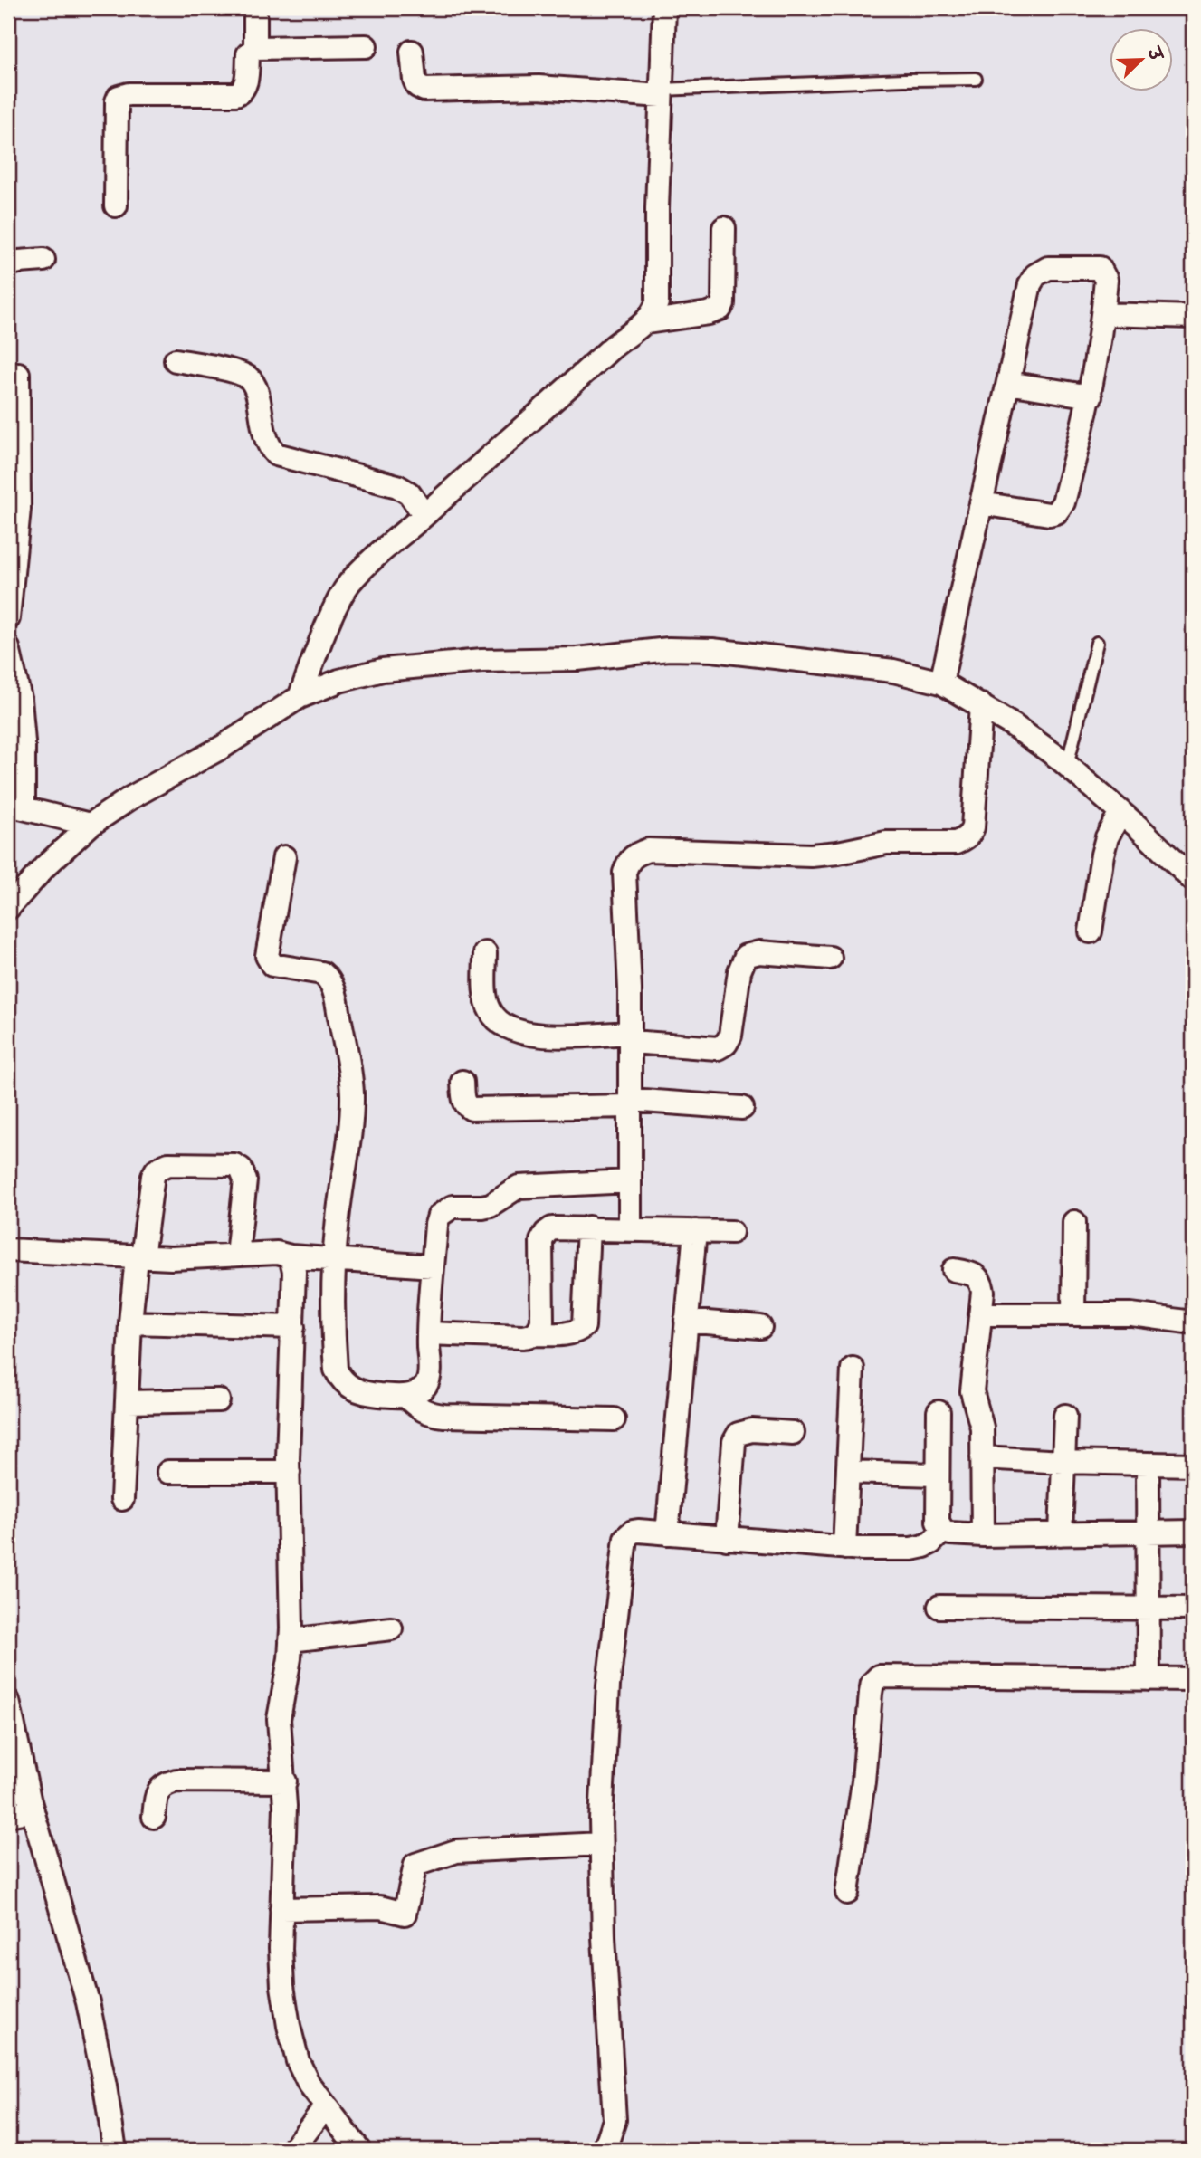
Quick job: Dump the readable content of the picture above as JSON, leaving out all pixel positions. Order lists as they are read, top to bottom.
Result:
{
  "north": "top right"
}
